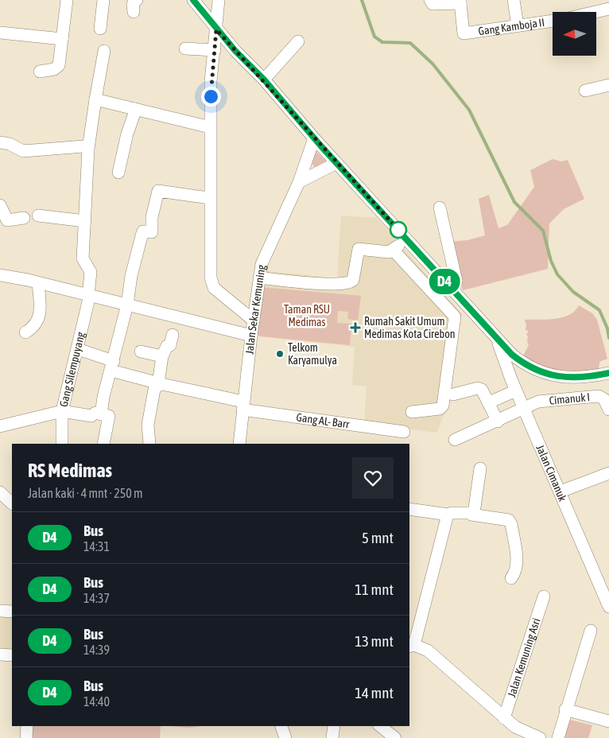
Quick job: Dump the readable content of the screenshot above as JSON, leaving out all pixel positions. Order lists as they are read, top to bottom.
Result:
{
  "streets": {
    "street": [
      "Gang Kamboja II",
      "Jalan Sekar Kemuning",
      "Gang Silempuyang",
      "Cimanuk I",
      "Gang AL- Barr",
      "Jalan Cimanuk",
      "Jalan Kemuning Asri"
    ]
  },
  "crossings": [
    ["Jalan Sekar Kemuning", "Gang AL- Barr"],
    ["Gang Silempuyang", "Gang AL- Barr"],
    ["Cimanuk I", "Jalan Cimanuk"]
  ],
  "parks": ["Taman RSU Medimas"],
  "places": {
    "health": ["Rumah Sakit Umum Medimas Kota Cirebon"],
    "other": ["Telkom Karyamulya"]
  },
  "lines": ["bus line D4"],
  "north": "left",
  "page": {
    "on_map": "D4",
    "heading": ["RS Medimas", "Jalan kaki · 4 mnt · 250 m"],
    "list": [
      {
        "mark": "D4",
        "name": "Bus",
        "note": "14:31",
        "value": "5 mnt"
      },
      {
        "mark": "D4",
        "name": "Bus",
        "note": "14:37",
        "value": "11 mnt"
      },
      {
        "mark": "D4",
        "name": "Bus",
        "note": "14:39",
        "value": "13 mnt"
      },
      {
        "mark": "D4",
        "name": "Bus",
        "note": "14:40",
        "value": "14 mnt"
      }
    ]
  }
}
